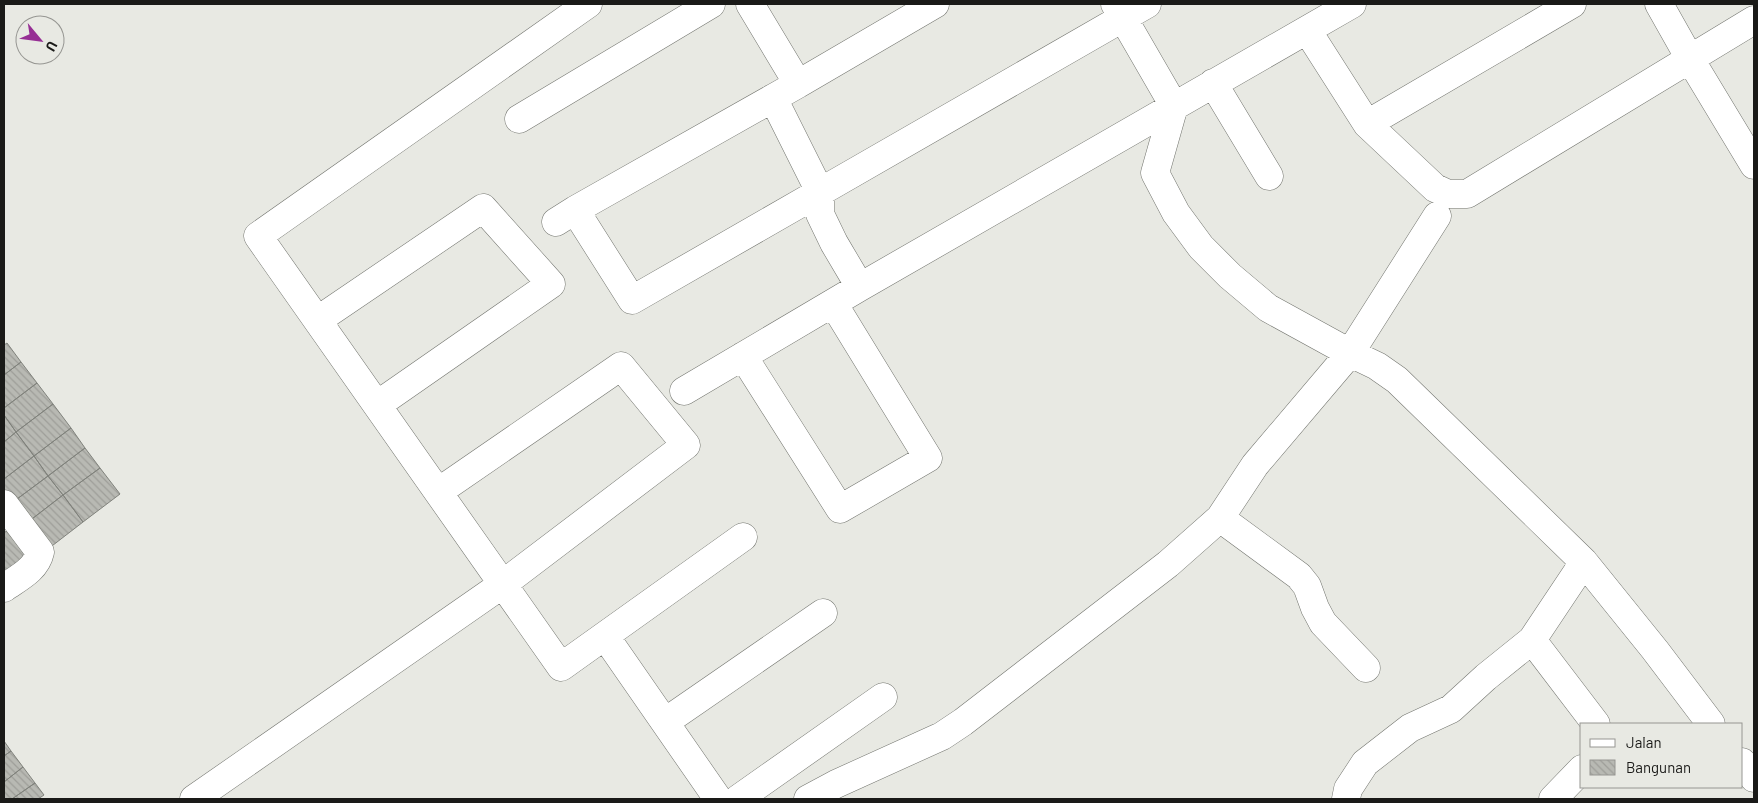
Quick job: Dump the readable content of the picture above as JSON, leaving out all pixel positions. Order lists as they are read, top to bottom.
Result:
{
  "legend": ["Jalan", "Bangunan"],
  "north": "bottom right"
}
